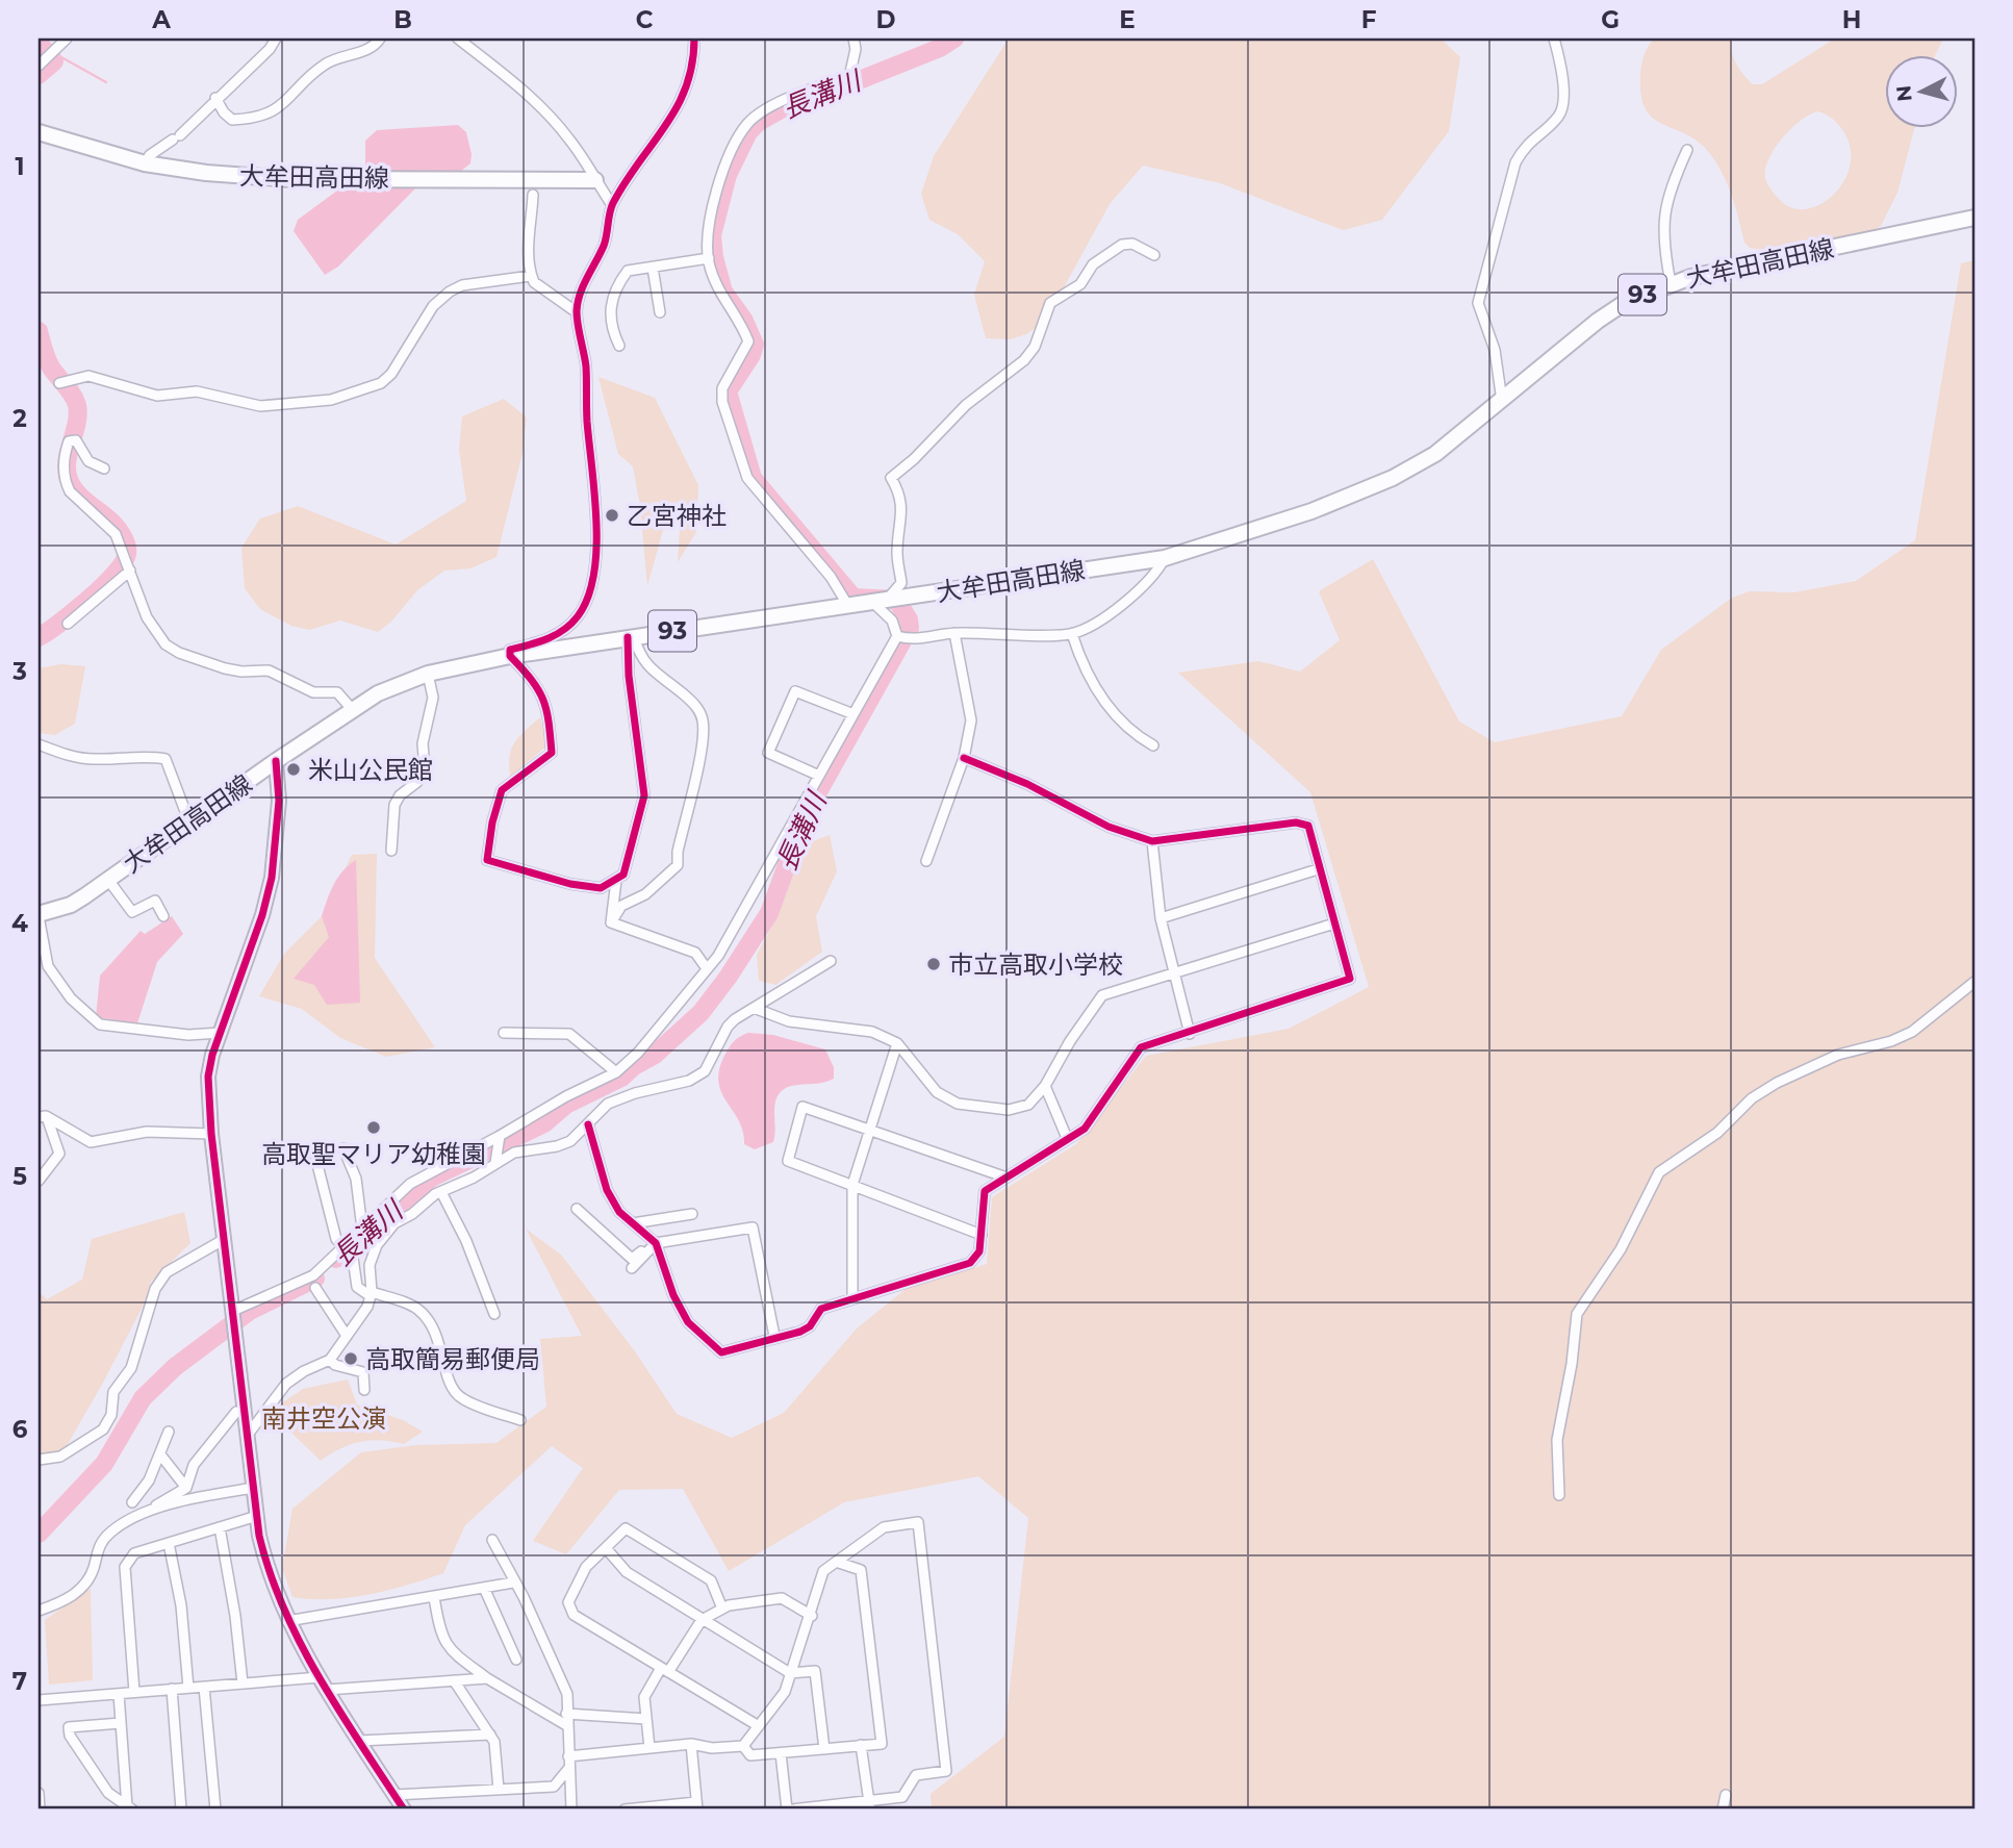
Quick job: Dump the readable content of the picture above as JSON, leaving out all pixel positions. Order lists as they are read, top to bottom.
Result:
{
  "streets": {
    "main road": ["大牟田高田線", "93"]
  },
  "water": ["長溝川"],
  "parks": ["南井空公演"],
  "places": [
    "乙宮神社",
    "米山公民館",
    "市立高取小学校",
    "高取聖マリア幼稚園",
    "高取簡易郵便局"
  ],
  "north": "left",
  "grid": {
    "columns": [
      "A",
      "B",
      "C",
      "D",
      "E",
      "F",
      "G",
      "H"
    ],
    "rows": [
      "1",
      "2",
      "3",
      "4",
      "5",
      "6",
      "7"
    ]
  }
}
